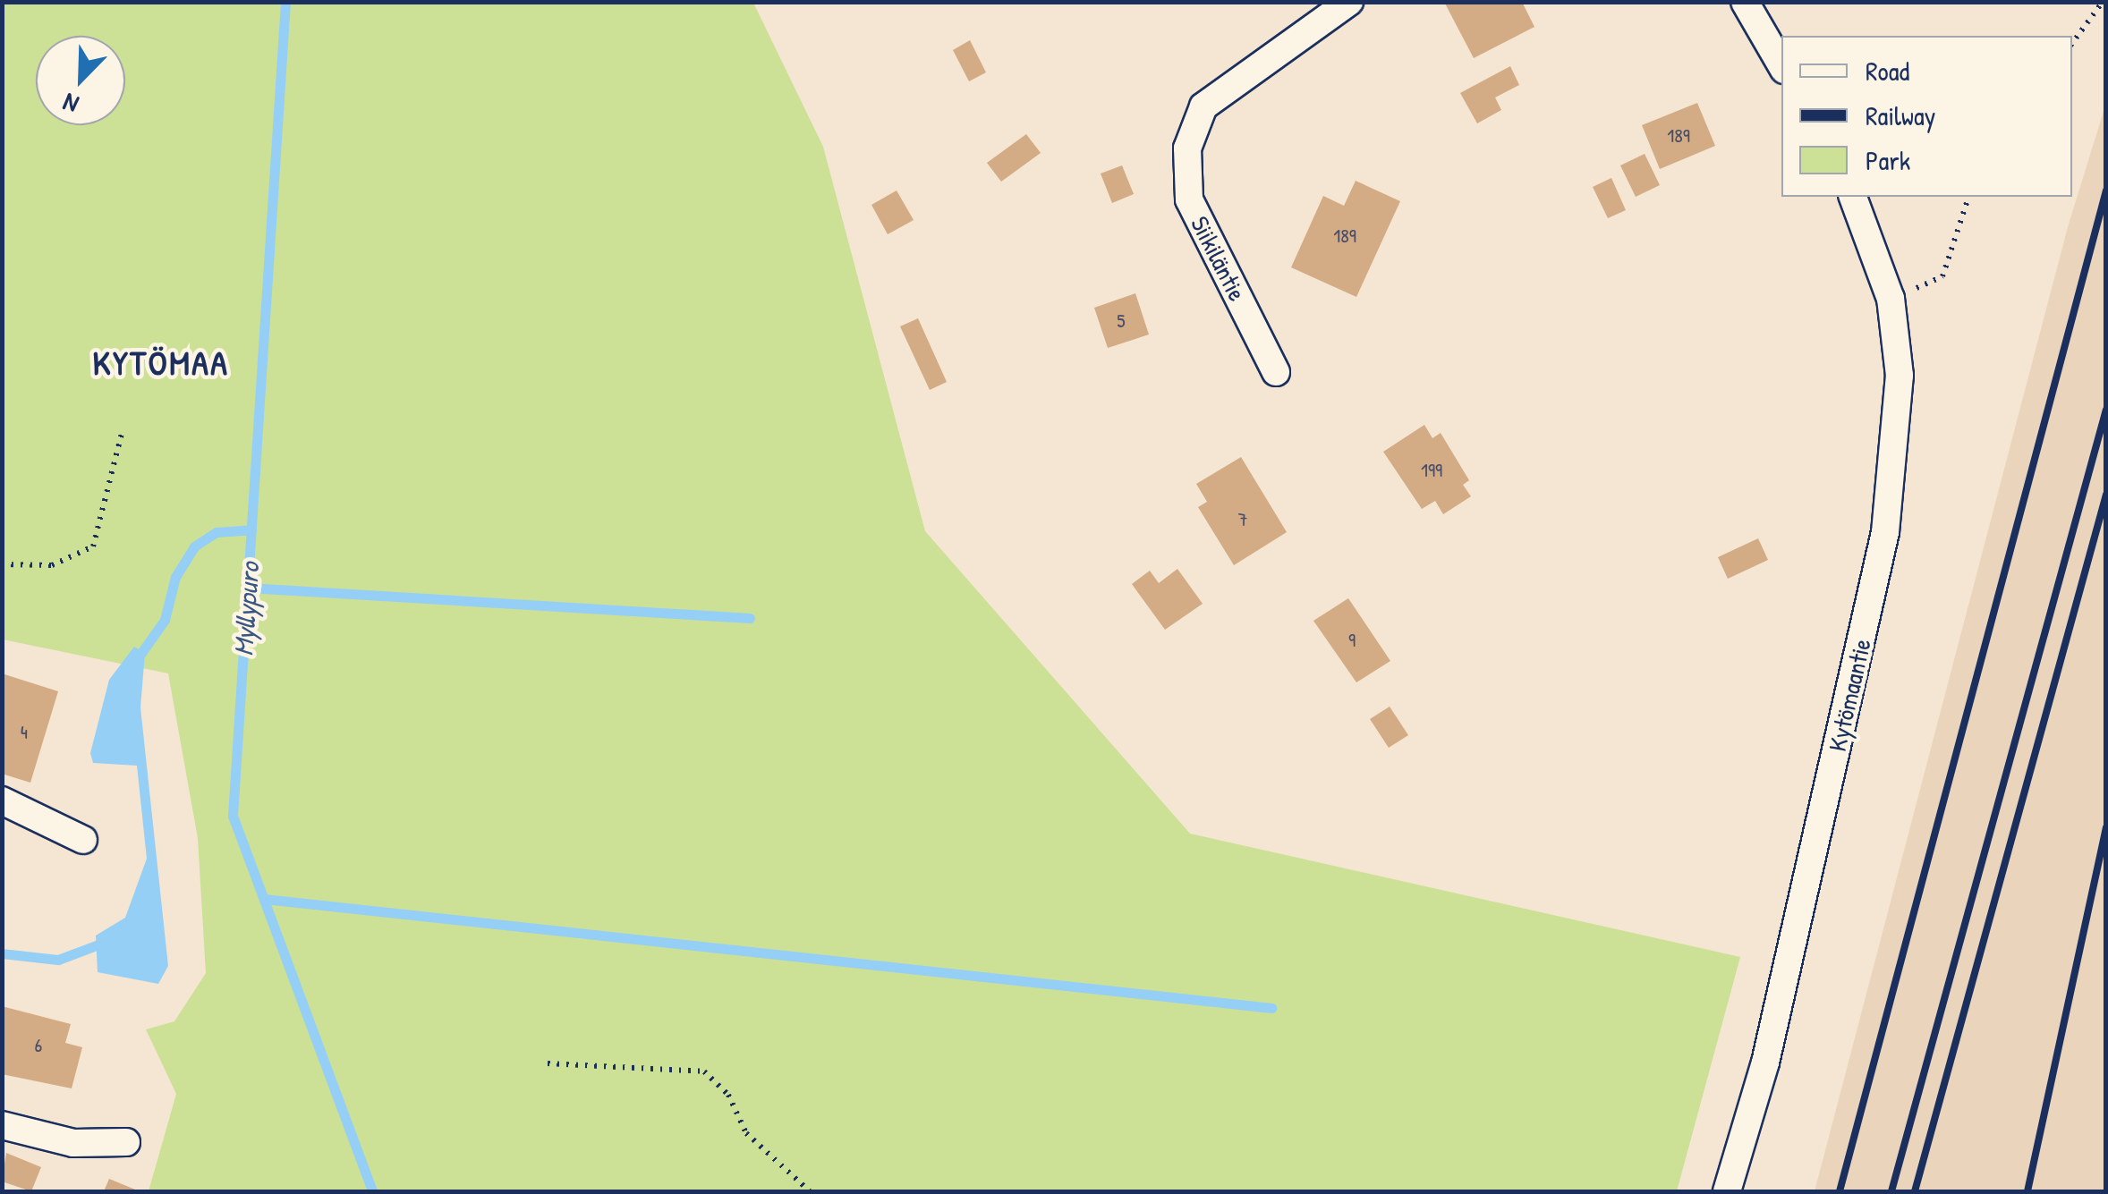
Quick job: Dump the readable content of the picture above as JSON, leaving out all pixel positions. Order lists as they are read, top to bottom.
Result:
{
  "streets": {
    "street": ["Siikiläntie", "Kytömaantie"]
  },
  "districts": ["KYTÖMAA"],
  "water": ["Myllypuro"],
  "house_numbers": [
    "189",
    "189",
    "5",
    "199",
    "7",
    "9",
    "4",
    "6"
  ],
  "legend": ["Road", "Railway", "Park"],
  "north": "bottom left"
}
